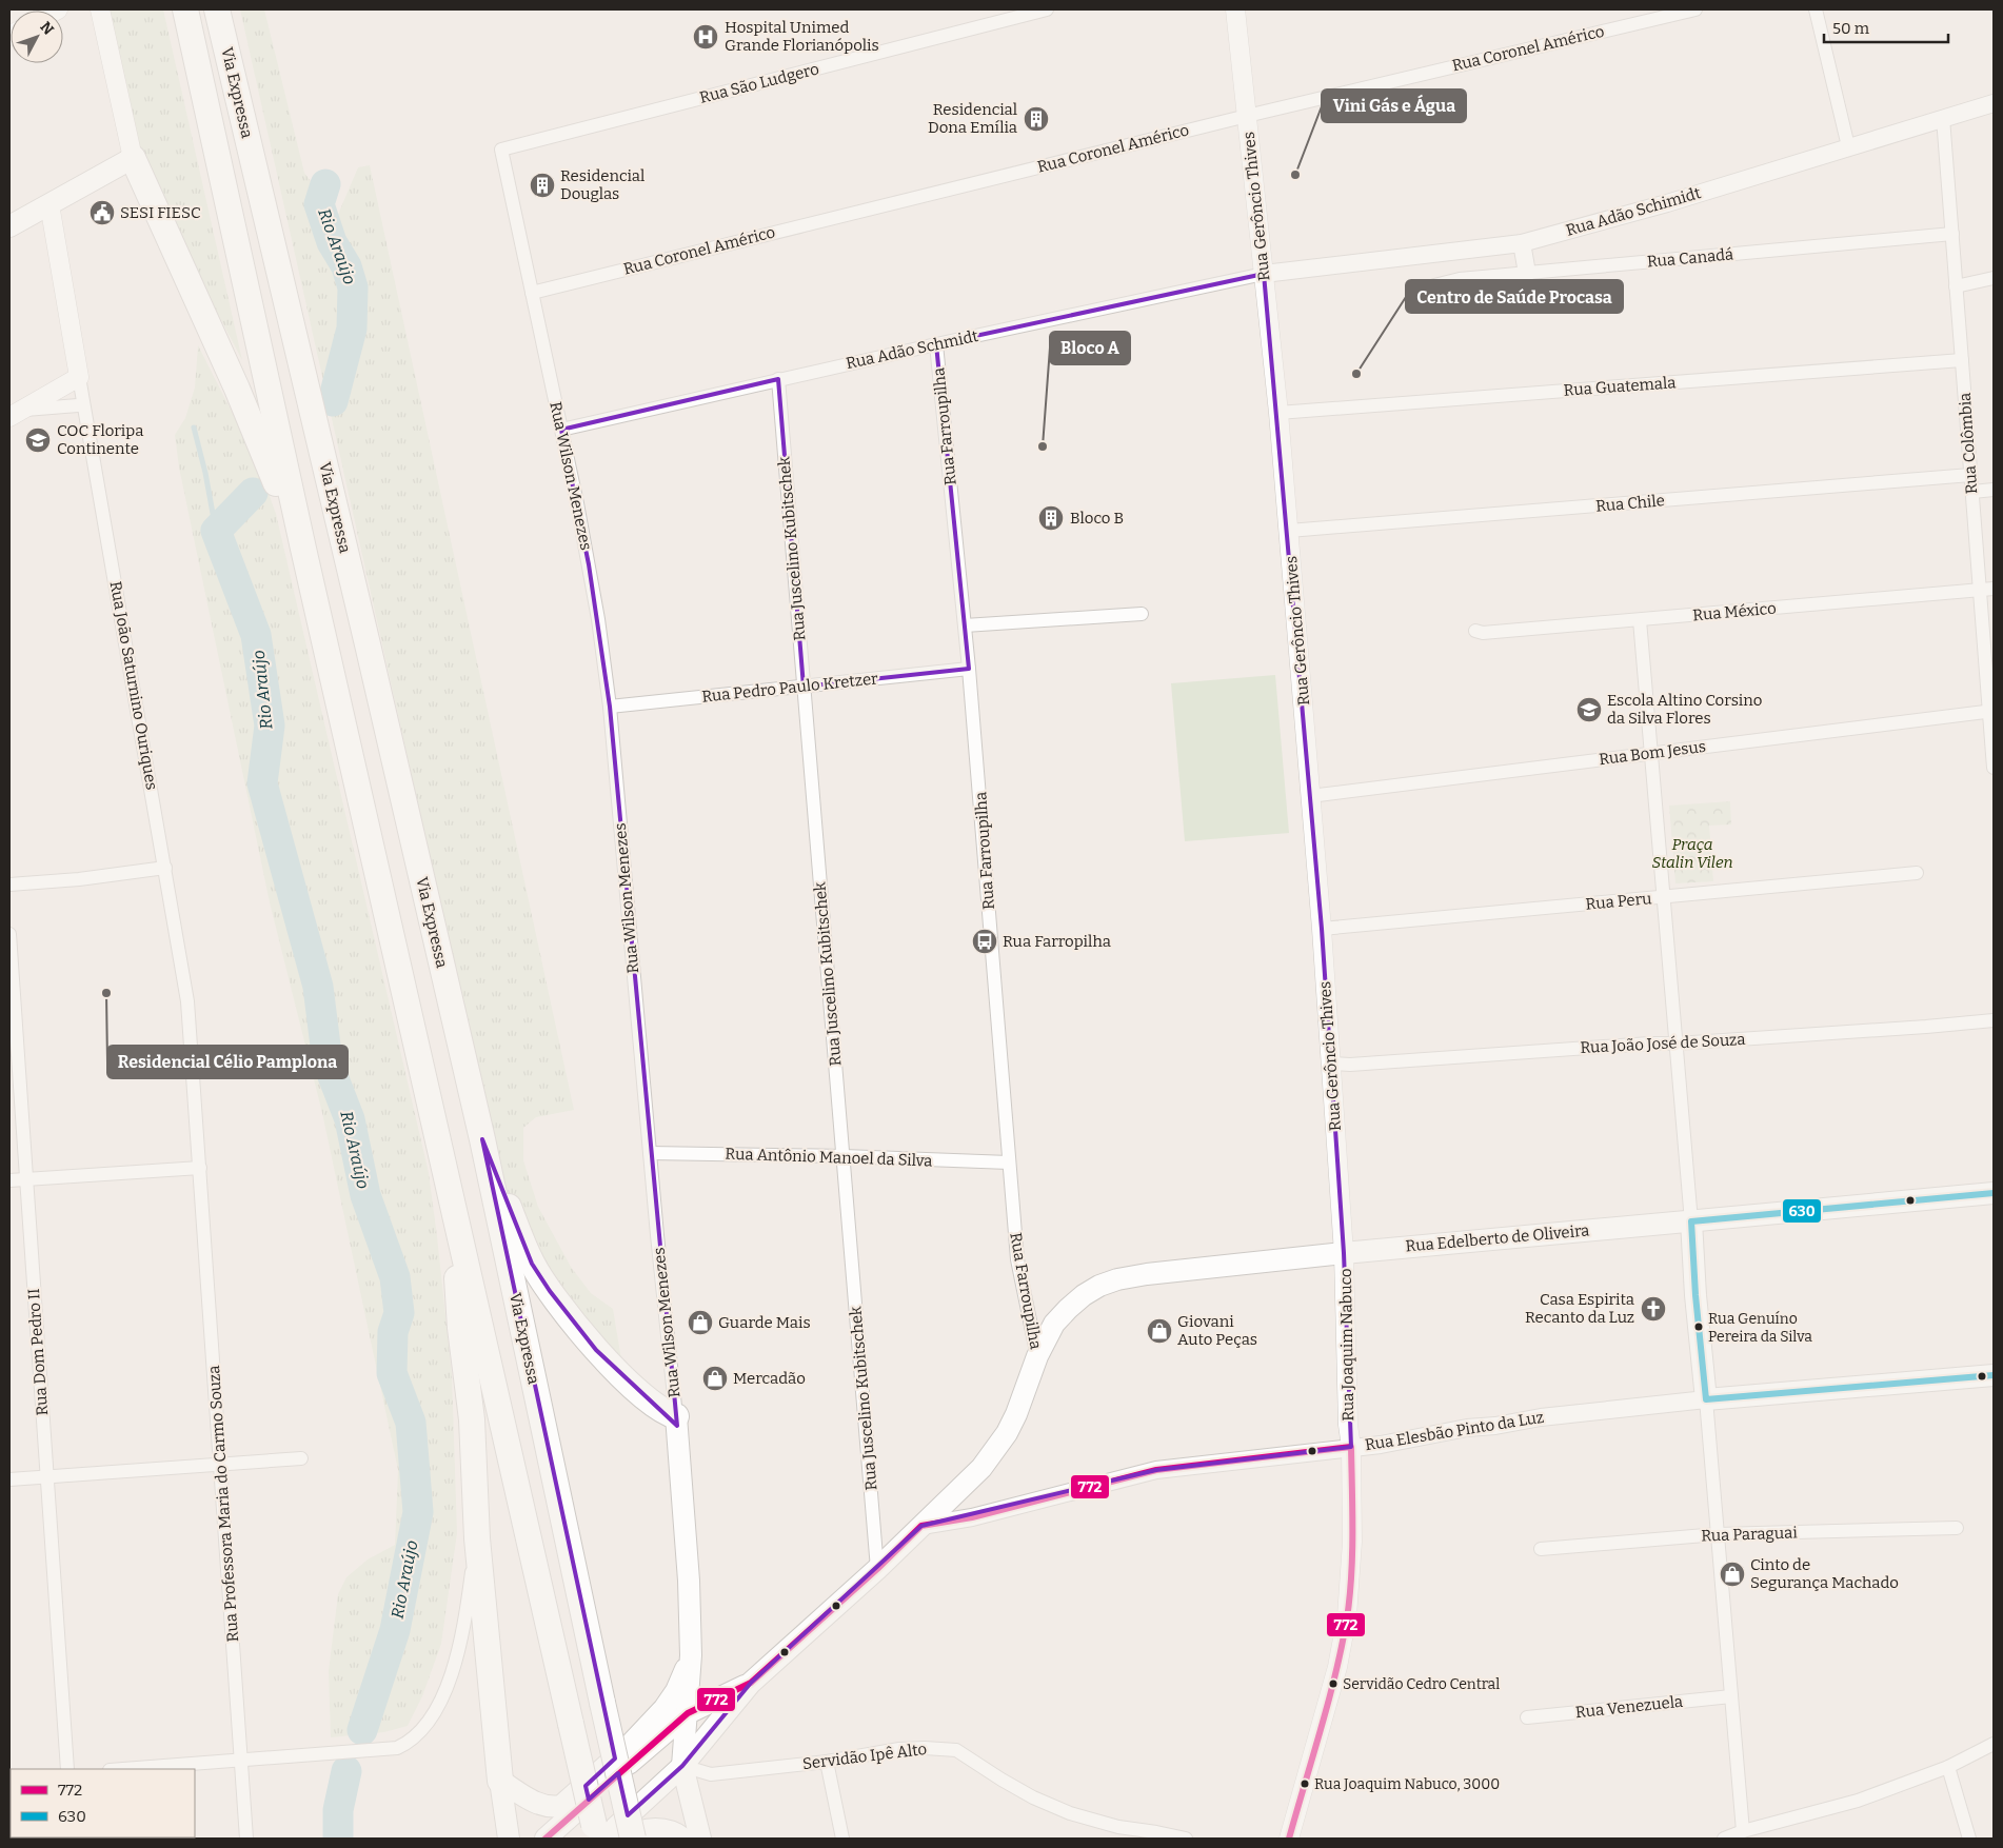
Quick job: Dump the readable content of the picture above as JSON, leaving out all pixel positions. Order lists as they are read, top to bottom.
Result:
{
  "streets": {
    "highway": ["Via Expressa"],
    "main road": [
      "Rua Gerôncio Thives",
      "Rua Wilson Menezes",
      "Rua João Saturnino Ouriques",
      "Rua Edelberto de Oliveira",
      "Rua Joaquim Nabuco",
      "Rua Elesbão Pinto da Luz"
    ],
    "street": [
      "Rua Coronel Américo",
      "Rua São Ludgero",
      "Rua Adão Schimidt",
      "Rua Canadá",
      "Rua Adão Schmidt",
      "Rua Guatemala",
      "Rua Farroupilha",
      "Rua Colômbia",
      "Rua Chile",
      "Rua Juscelino Kubitschek",
      "Rua México",
      "Rua Pedro Paulo Kretzer",
      "Rua Bom Jesus",
      "Rua Peru",
      "Rua João José de Souza",
      "Rua Antônio Manoel da Silva",
      "Rua Dom Pedro II",
      "Rua Professora Maria do Carmo Souza",
      "Rua Paraguai",
      "Rua Venezuela",
      "Servidão Ipê Alto"
    ]
  },
  "crossings": [
    ["Rua Coronel Américo", "Rua Gerôncio Thives"],
    ["Rua Coronel Américo", "Rua Wilson Menezes"],
    ["Rua São Ludgero", "Rua Wilson Menezes"],
    ["Rua Gerôncio Thives", "Rua Adão Schimidt"],
    ["Rua Gerôncio Thives", "Rua Adão Schmidt"],
    ["Rua Gerôncio Thives", "Rua Guatemala"],
    ["Rua Gerôncio Thives", "Rua Chile"],
    ["Rua Gerôncio Thives", "Rua Bom Jesus"],
    ["Rua Gerôncio Thives", "Rua Peru"],
    ["Rua Gerôncio Thives", "Rua João José de Souza"],
    ["Rua Gerôncio Thives", "Rua Edelberto de Oliveira"],
    ["Rua Gerôncio Thives", "Rua Joaquim Nabuco"],
    ["Rua Adão Schimidt", "Rua Adão Schmidt"],
    ["Rua Adão Schimidt", "Rua Colômbia"],
    ["Rua Canadá", "Rua Colômbia"],
    ["Rua Adão Schmidt", "Rua Farroupilha"],
    ["Rua Adão Schmidt", "Rua Wilson Menezes"],
    ["Rua Adão Schmidt", "Rua Juscelino Kubitschek"],
    ["Rua Guatemala", "Rua Colômbia"],
    ["Rua Farroupilha", "Rua Pedro Paulo Kretzer"],
    ["Rua Farroupilha", "Rua Antônio Manoel da Silva"],
    ["Rua Farroupilha", "Rua Edelberto de Oliveira"],
    ["Rua Colômbia", "Rua Chile"],
    ["Rua Colômbia", "Rua México"],
    ["Rua Colômbia", "Rua Bom Jesus"],
    ["Rua Wilson Menezes", "Rua Pedro Paulo Kretzer"],
    ["Rua Wilson Menezes", "Rua Antônio Manoel da Silva"],
    ["Rua Wilson Menezes", "Servidão Ipê Alto"],
    ["Rua Juscelino Kubitschek", "Rua Pedro Paulo Kretzer"],
    ["Rua Juscelino Kubitschek", "Rua Antônio Manoel da Silva"],
    ["Rua Juscelino Kubitschek", "Rua Edelberto de Oliveira"],
    ["Rua João Saturnino Ouriques", "Rua Professora Maria do Carmo Souza"],
    ["Rua Edelberto de Oliveira", "Rua Joaquim Nabuco"],
    ["Rua Edelberto de Oliveira", "Rua Elesbão Pinto da Luz"],
    ["Rua Joaquim Nabuco", "Rua Elesbão Pinto da Luz"]
  ],
  "water": ["Rio Araújo"],
  "parks": ["Praça Stalin Vilen"],
  "places": {
    "hospital": ["Hospital Unimed Grande Florianópolis"],
    "building": ["Residencial Dona Emília", "Residencial Douglas", "Bloco B"],
    "other": [
      "Vini Gás e Água",
      "Centro de Saúde Procasa",
      "Bloco A",
      "Residencial Célio Pamplona",
      "Rua Genuíno Pereira da Silva",
      "Servidão Cedro Central",
      "Rua Joaquim Nabuco, 3000"
    ],
    "public building": ["SESI FIESC"],
    "school or university": ["COC Floripa Continente", "Escola Altino Corsino da Silva Flores"],
    "bus stop": ["Rua Farropilha"],
    "church": ["Casa Espirita Recanto da Luz"],
    "shop": [
      "Guarde Mais",
      "Giovani Auto Peças",
      "Mercadão",
      "Cinto de Segurança Machado"
    ]
  },
  "lines": ["transit line 630", "transit line 772"],
  "legend": ["772", "630"],
  "scale_bar": "50 m",
  "north": "top right"
}
